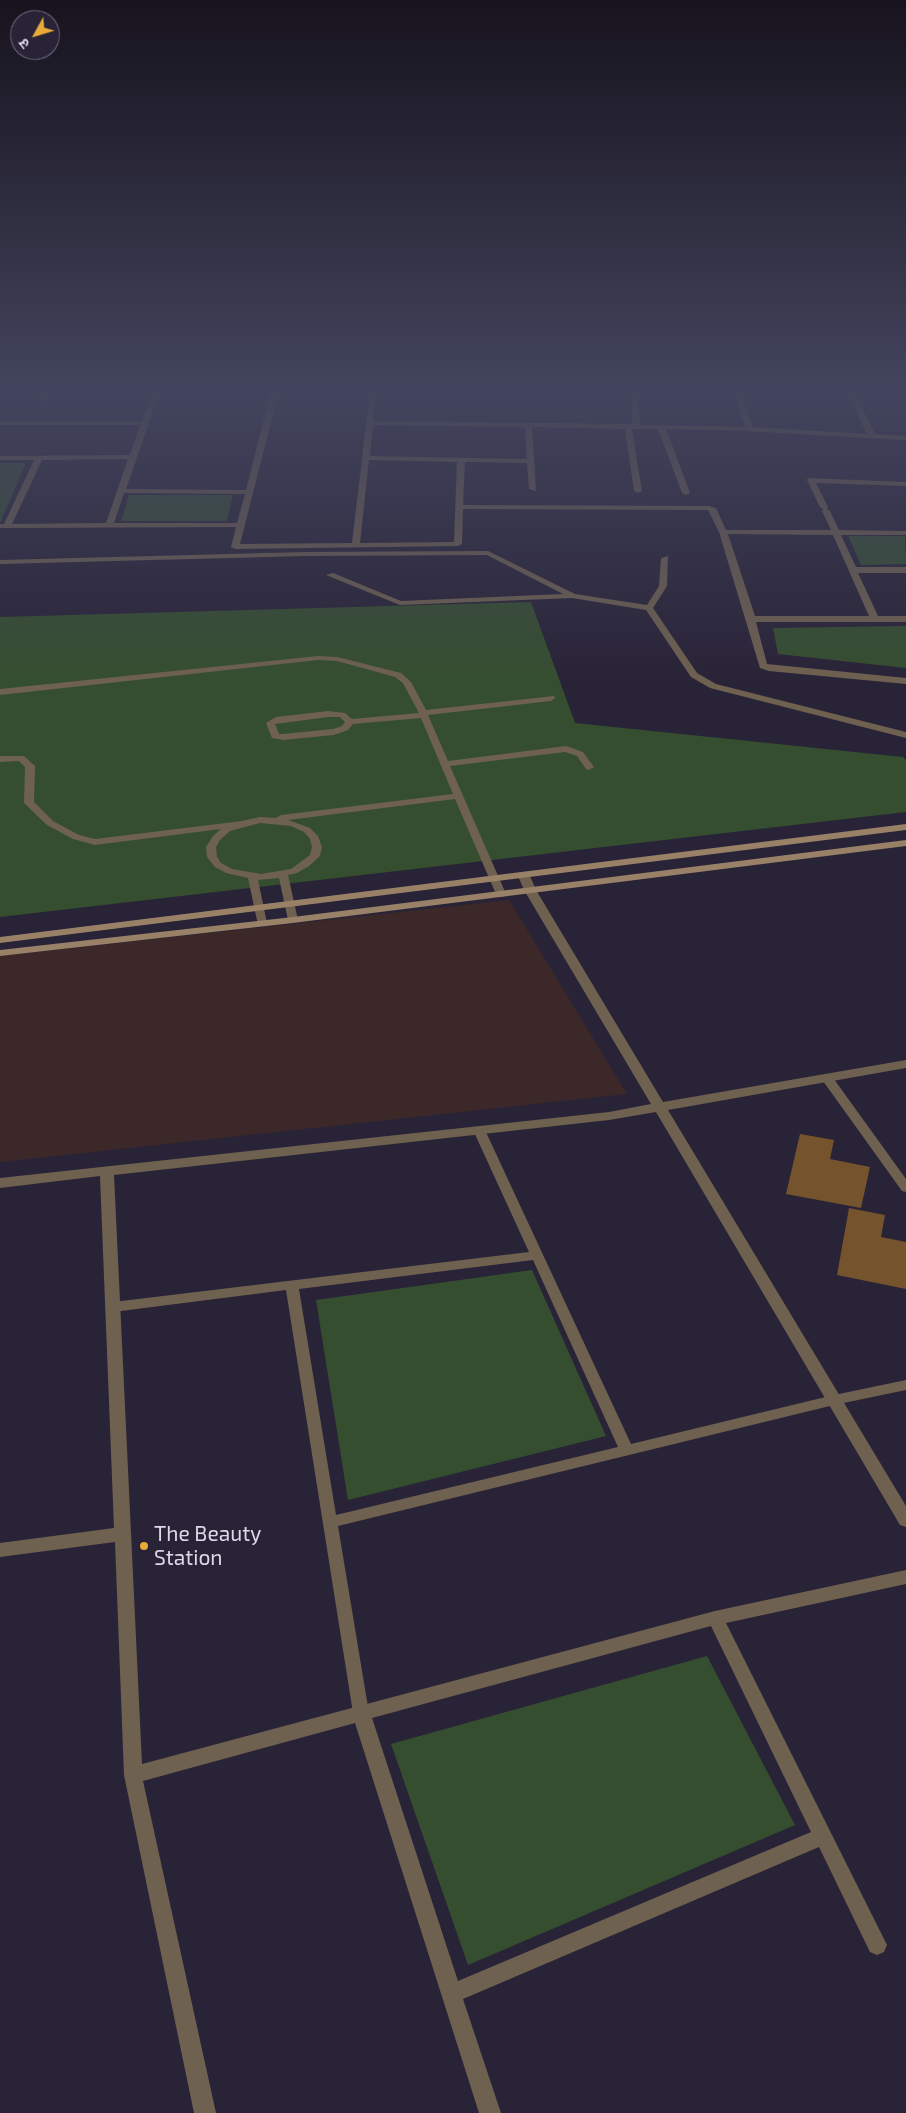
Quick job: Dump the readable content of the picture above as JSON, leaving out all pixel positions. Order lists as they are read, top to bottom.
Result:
{
  "places": ["The Beauty Station"],
  "north": "bottom left"
}
